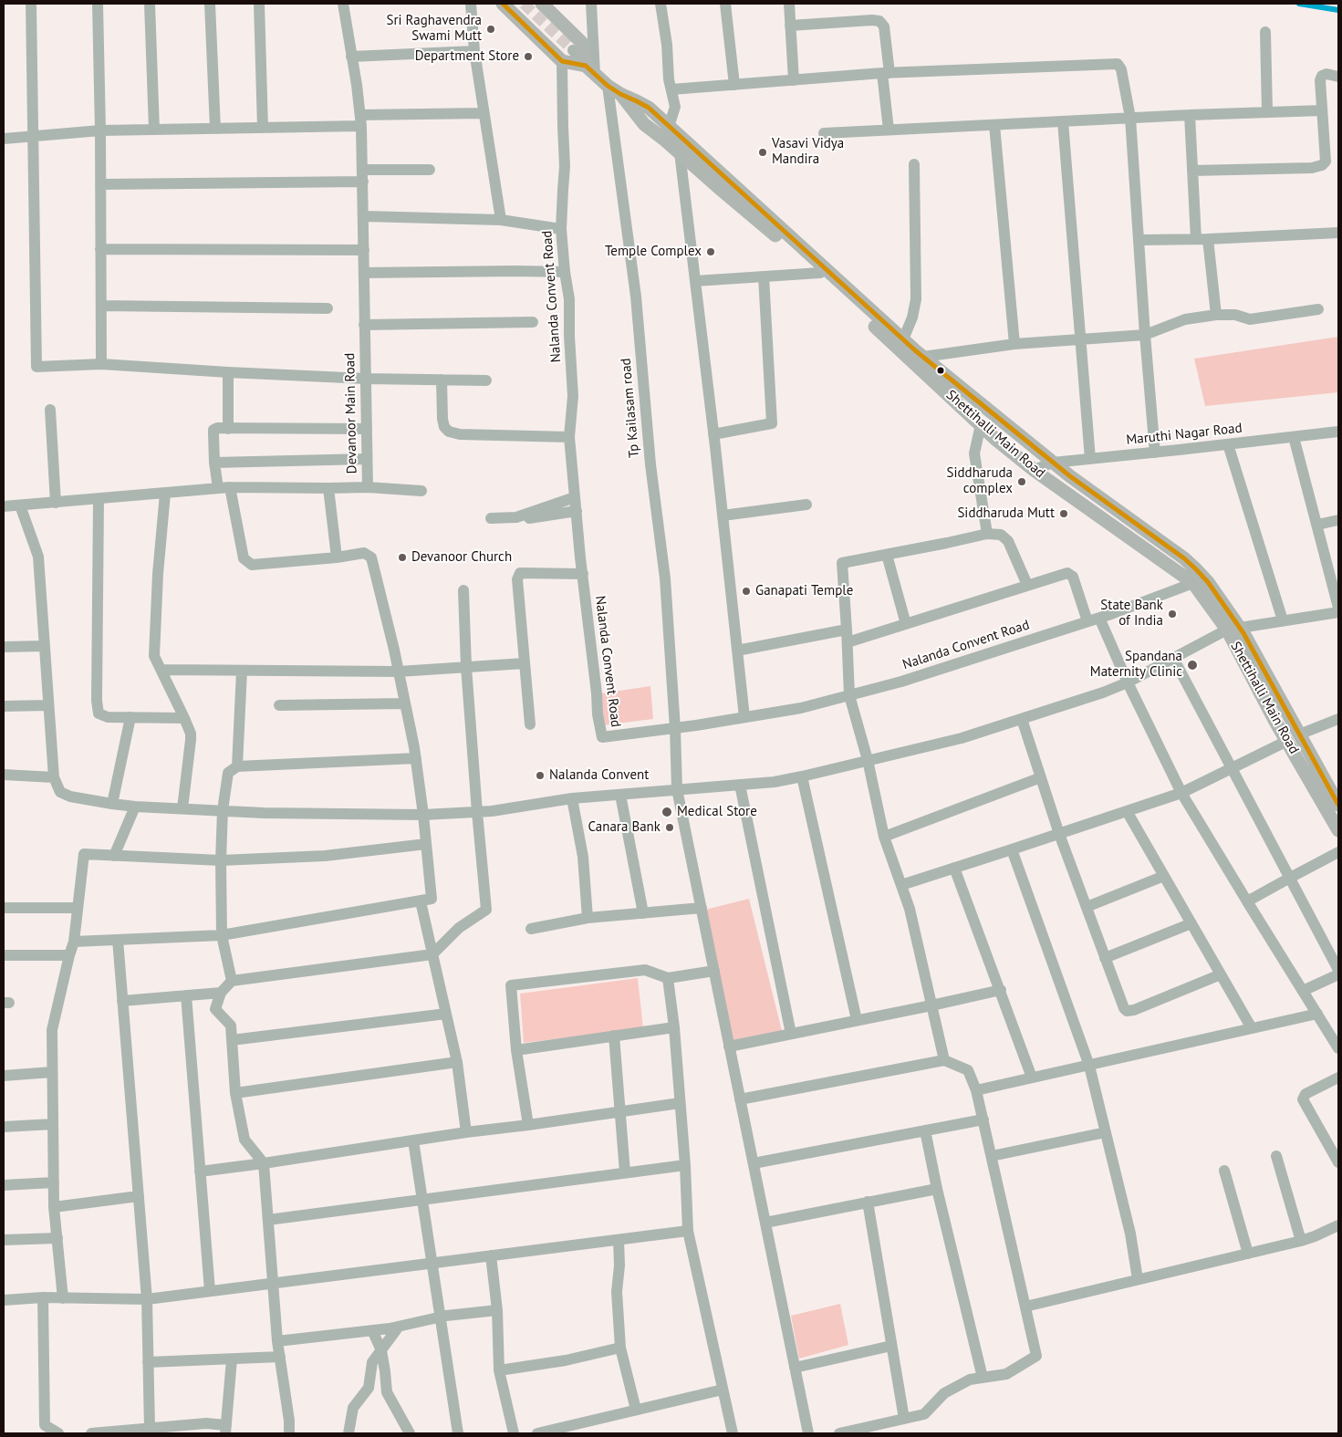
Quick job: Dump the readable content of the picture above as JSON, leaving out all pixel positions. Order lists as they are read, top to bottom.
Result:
{
  "streets": {
    "main road": ["Shettihalli Main Road"],
    "street": [
      "Nalanda Convent Road",
      "Tp Kailasam road",
      "Devanoor Main Road",
      "Maruthi Nagar Road"
    ]
  },
  "crossings": [
    ["Nalanda Convent Road", "Tp Kailasam road"],
    ["Nalanda Convent Road", "Shettihalli Main Road"],
    ["Tp Kailasam road", "Shettihalli Main Road"],
    ["Shettihalli Main Road", "Maruthi Nagar Road"]
  ],
  "places": [
    "Sri Raghavendra Swami Mutt",
    "Department Store",
    "Vasavi Vidya Mandira",
    "Temple Complex",
    "Siddharuda complex",
    "Siddharuda Mutt",
    "Devanoor Church",
    "Ganapati Temple",
    "State Bank of India",
    "Spandana Maternity Clinic",
    "Nalanda Convent",
    "Medical Store",
    "Canara Bank"
  ]
}
